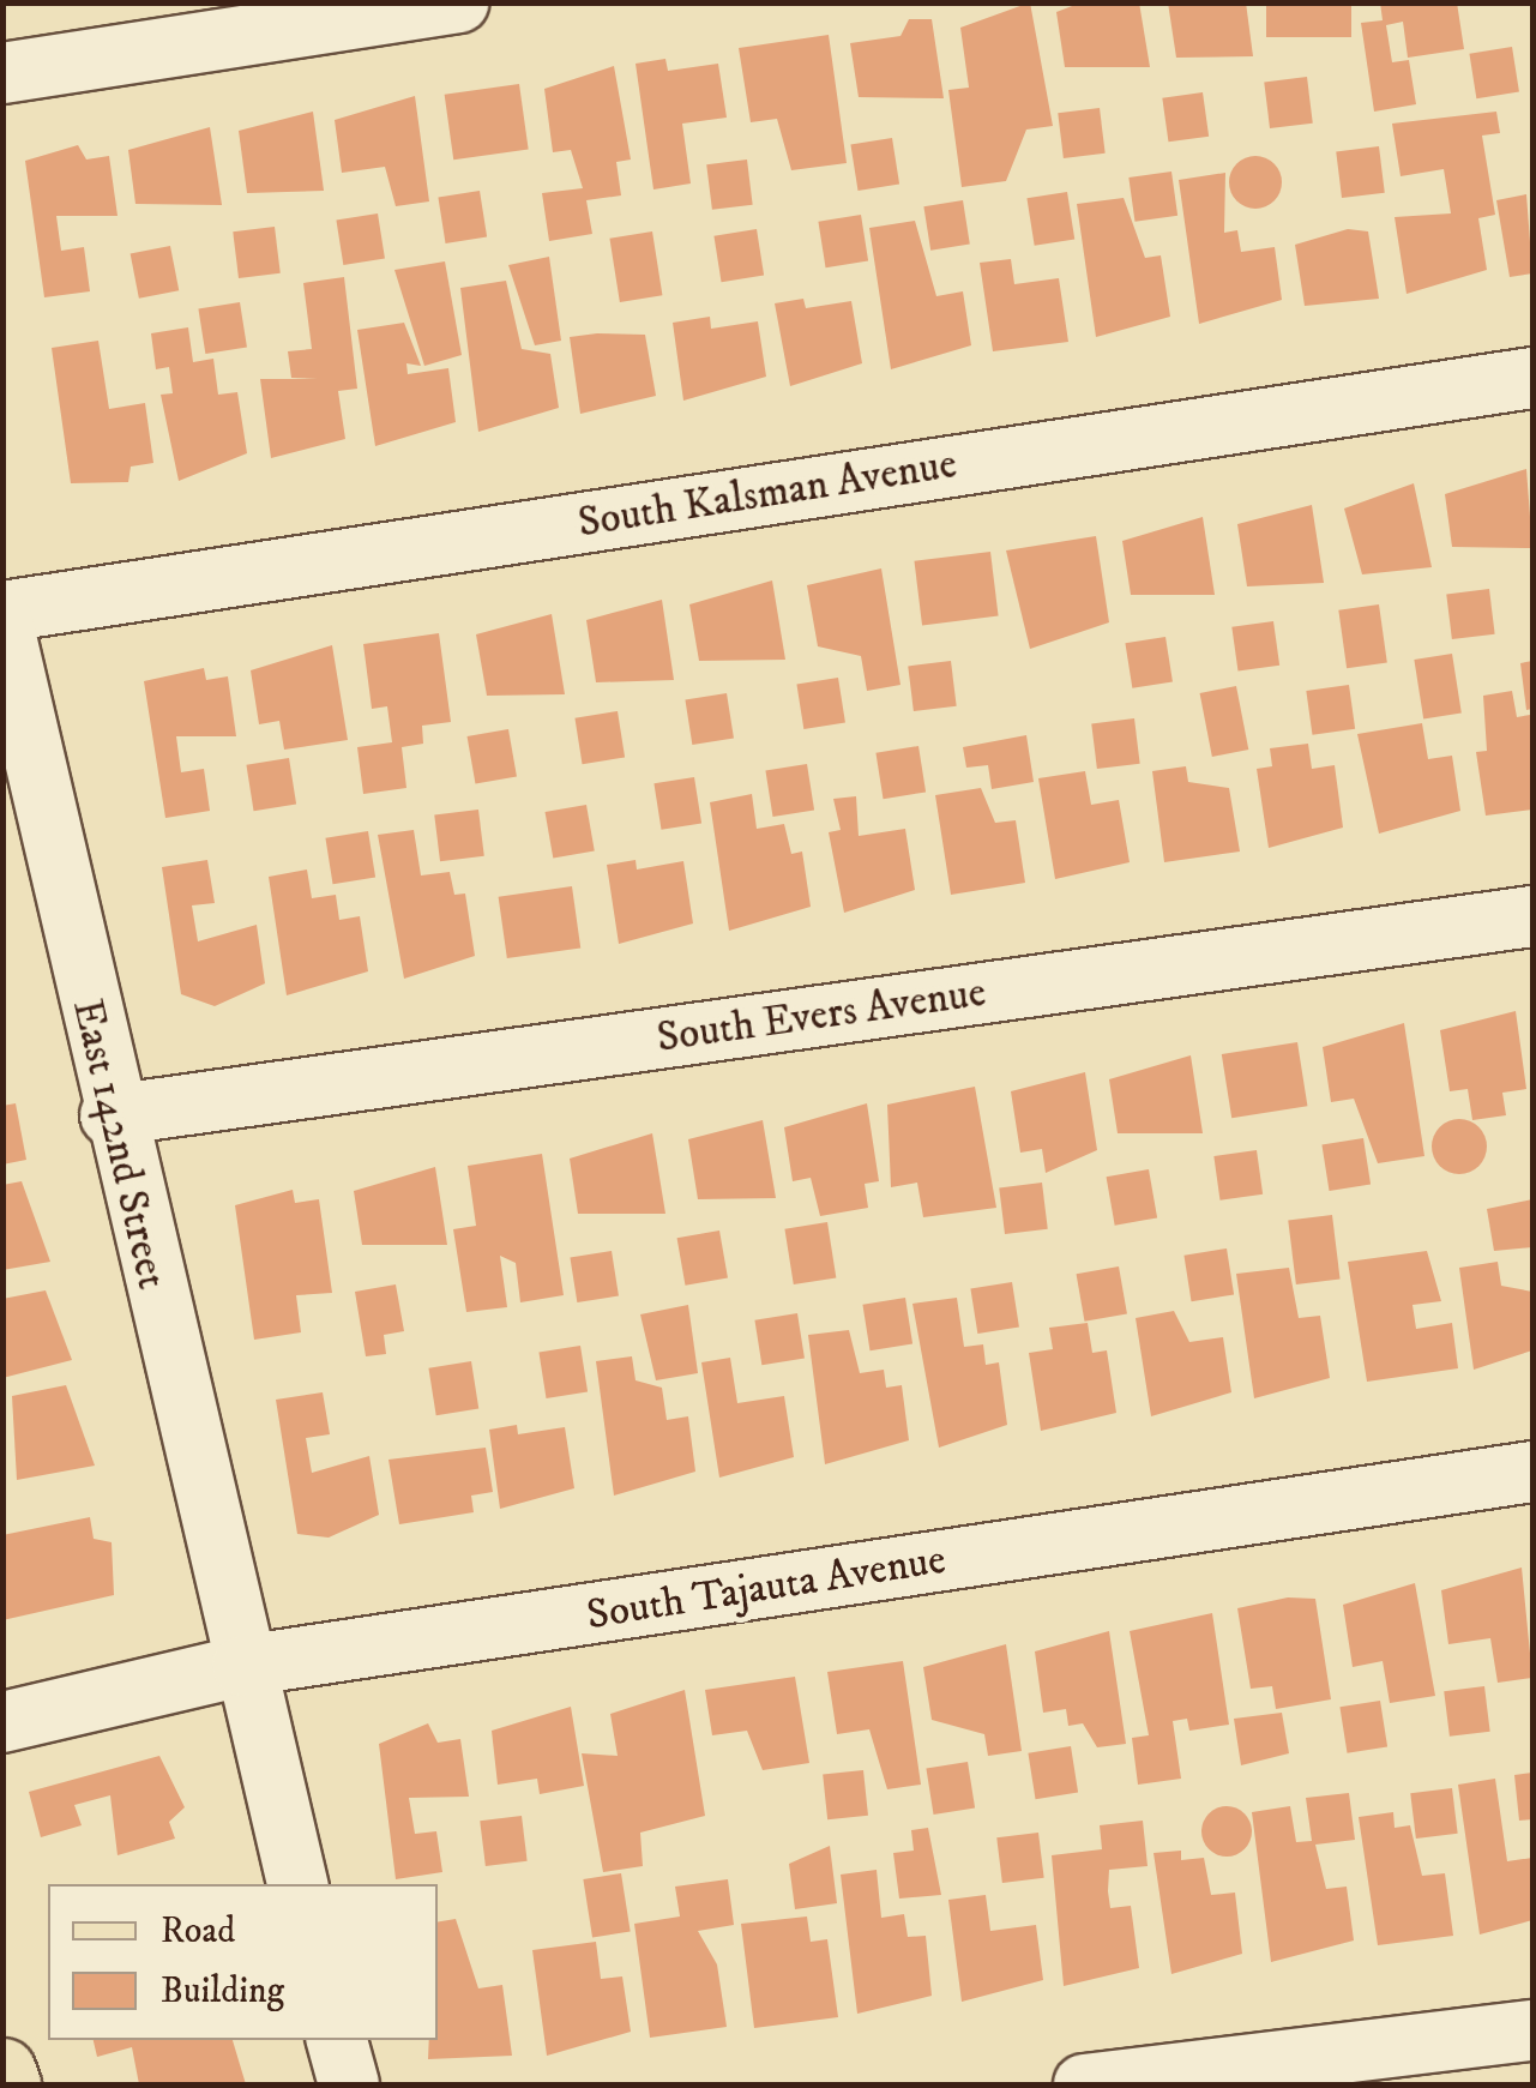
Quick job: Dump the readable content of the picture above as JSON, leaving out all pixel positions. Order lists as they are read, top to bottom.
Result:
{
  "streets": {
    "street": [
      "South Kalsman Avenue",
      "South Evers Avenue",
      "East 142nd Street",
      "South Tajauta Avenue"
    ]
  },
  "crossings": [
    ["South Evers Avenue", "East 142nd Street"],
    ["East 142nd Street", "South Tajauta Avenue"]
  ],
  "legend": ["Road", "Building"]
}
